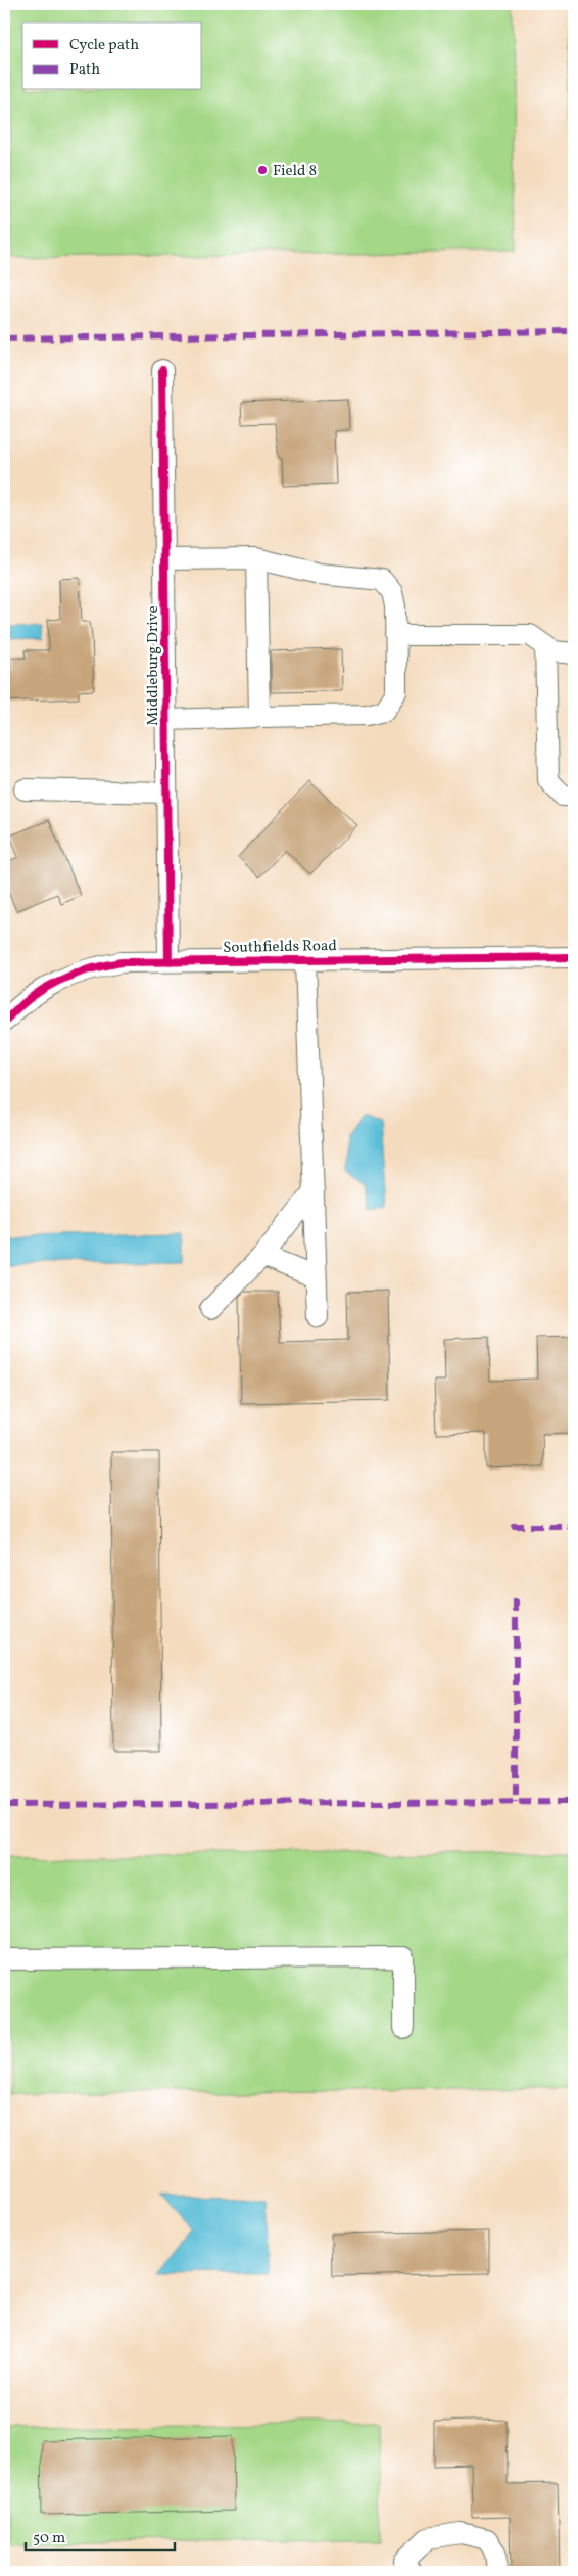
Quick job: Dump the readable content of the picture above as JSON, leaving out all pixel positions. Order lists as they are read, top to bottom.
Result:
{
  "streets": {
    "street": ["Middleburg Drive", "Southfields Road"]
  },
  "crossings": [
    ["Middleburg Drive", "Southfields Road"]
  ],
  "places": ["Field 8"],
  "legend": ["Cycle path", "Path"],
  "scale_bar": "50 m"
}
